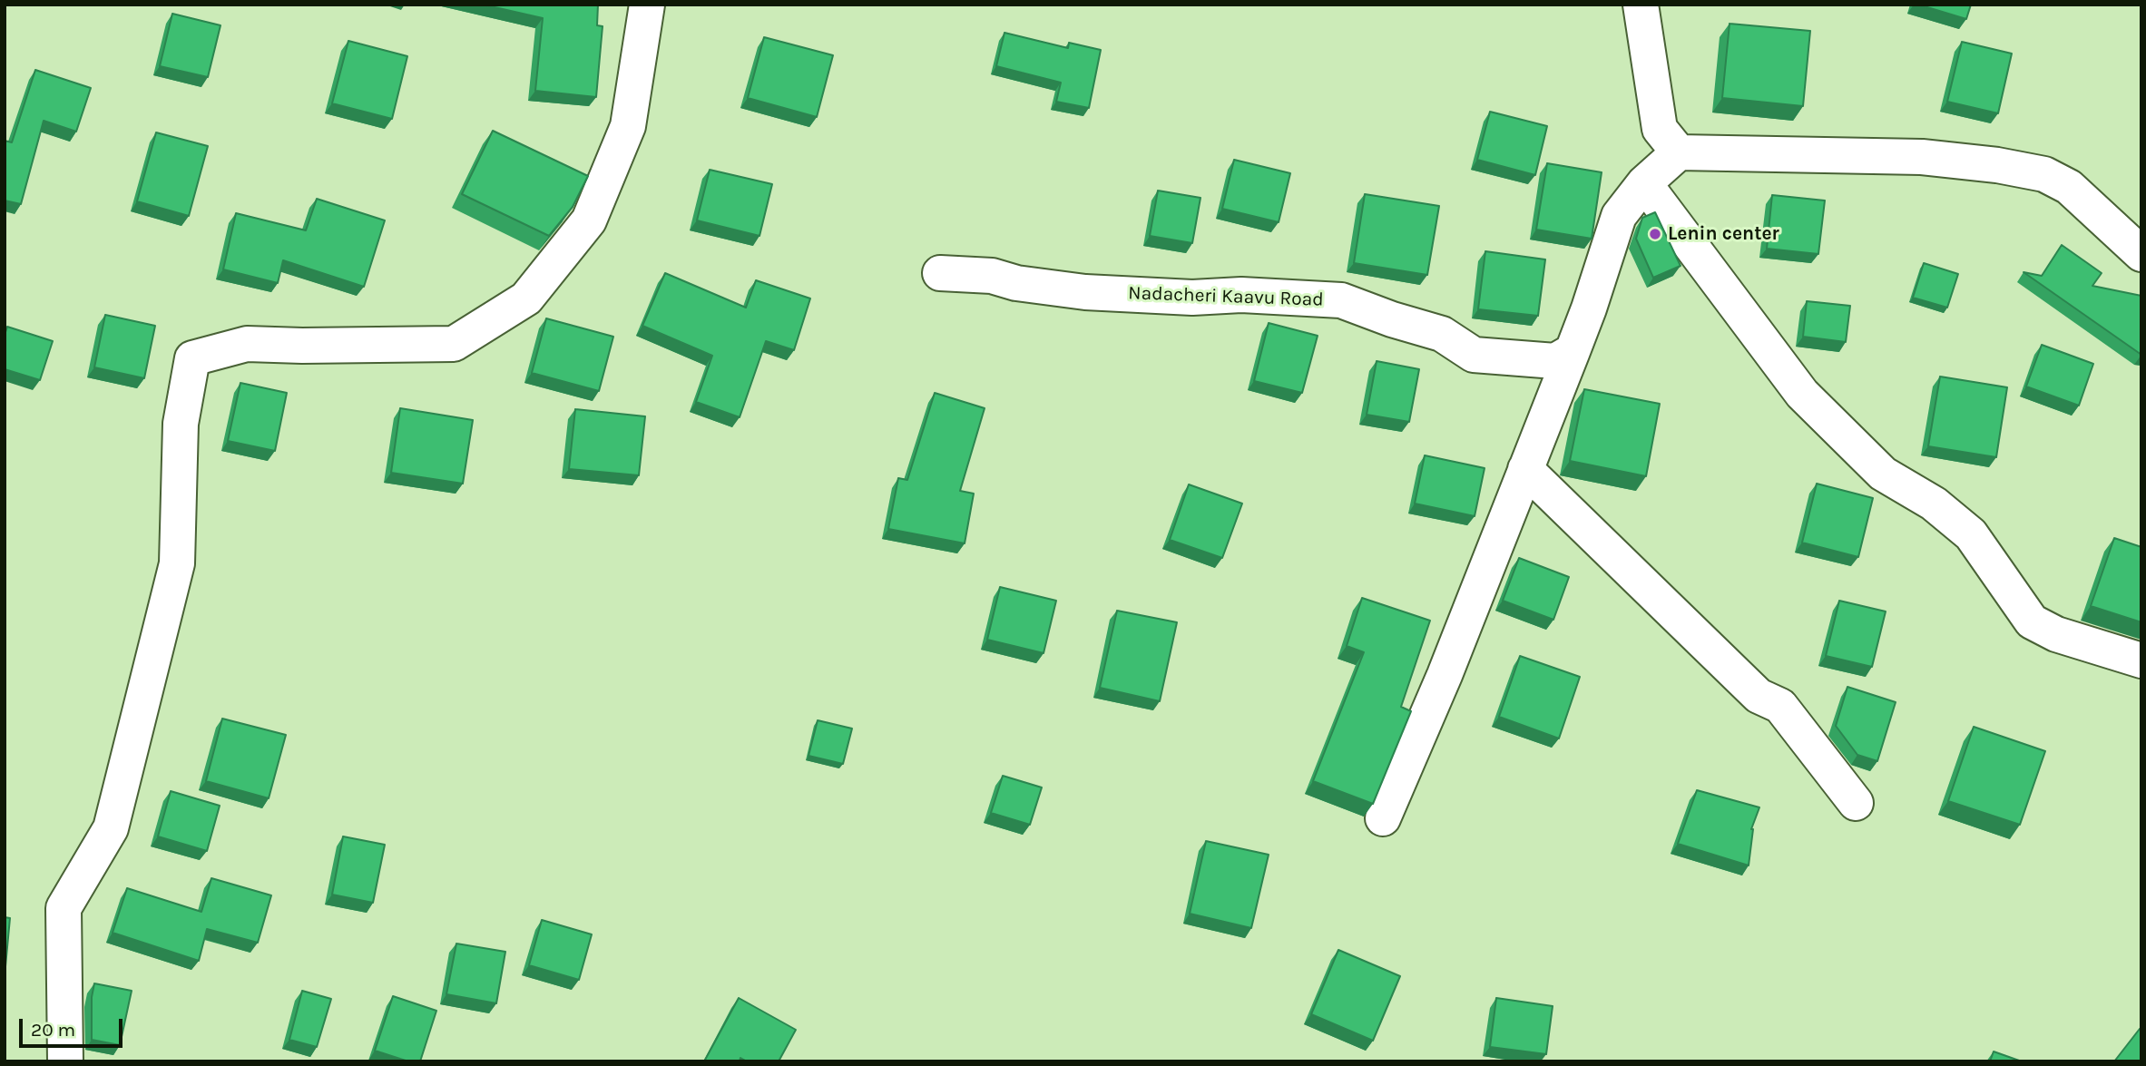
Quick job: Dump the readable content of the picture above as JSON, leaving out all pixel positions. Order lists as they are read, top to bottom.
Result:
{
  "streets": {
    "street": ["Nadacheri Kaavu Road"]
  },
  "places": ["Lenin center"],
  "scale_bar": "20 m"
}
